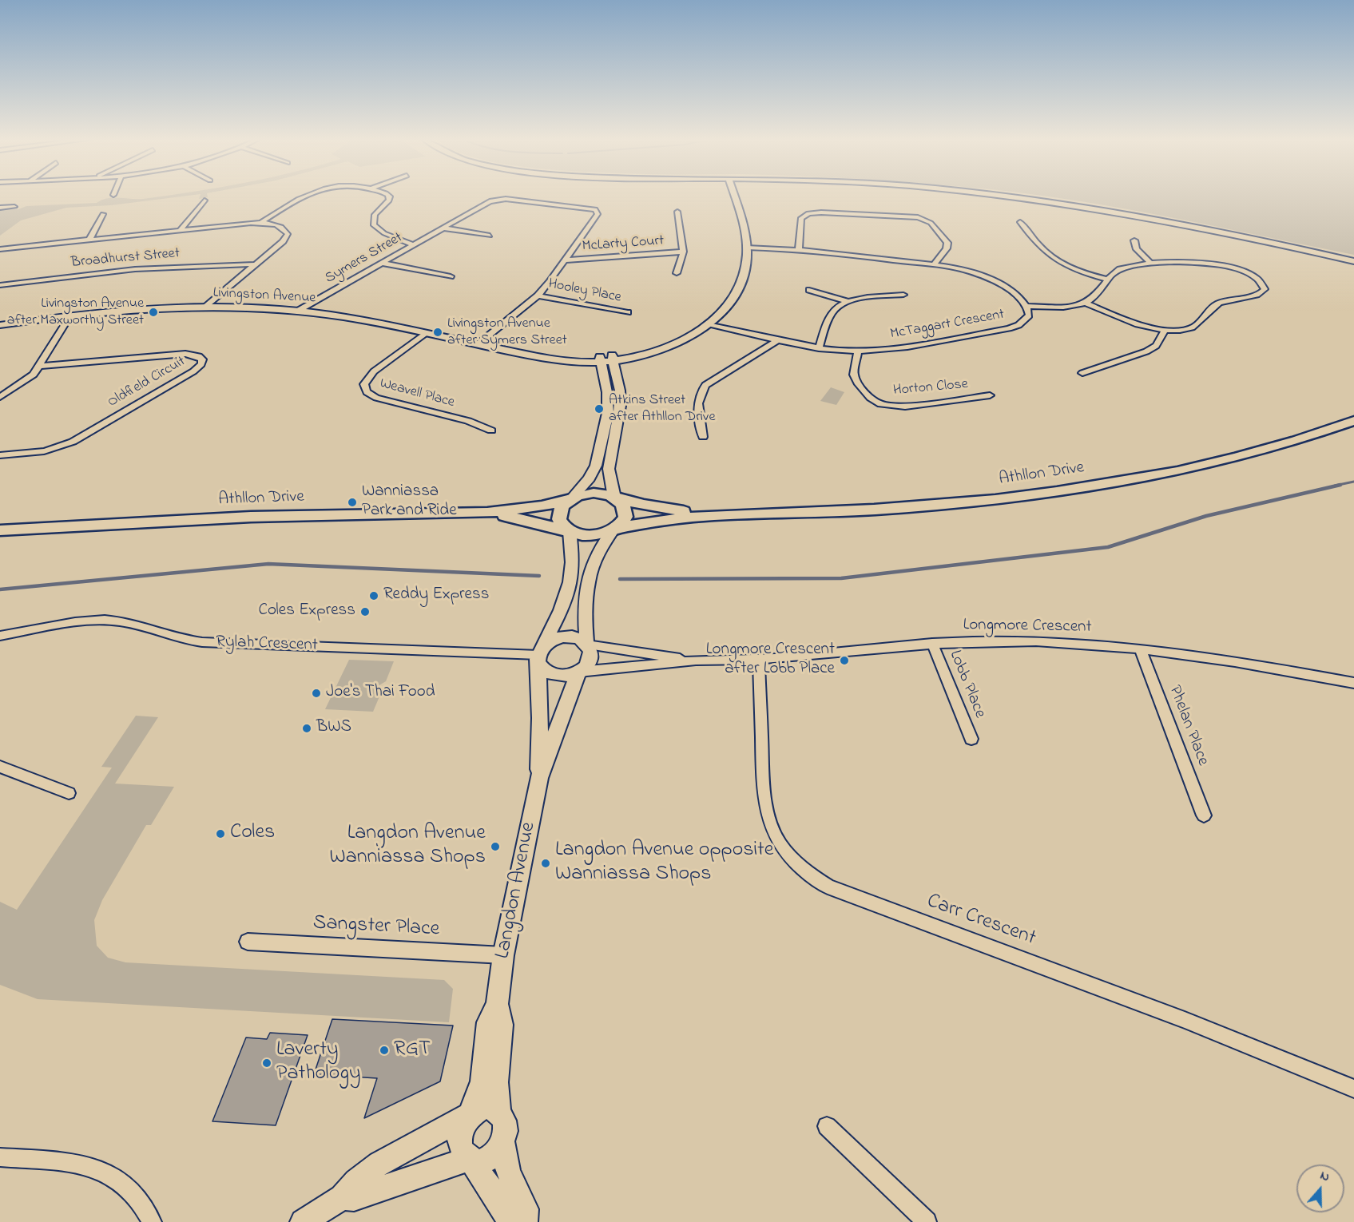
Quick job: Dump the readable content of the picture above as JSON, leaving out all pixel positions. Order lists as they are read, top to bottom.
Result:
{
  "streets": {
    "main road": ["Athllon Drive"],
    "street": [
      "McLarty Court",
      "Broadhurst Street",
      "Symers Street",
      "Hooley Place",
      "Livingston Avenue",
      "McTaggart Crescent",
      "Oldfield Circuit",
      "Horton Close",
      "Weavell Place",
      "Longmore Crescent",
      "Rylah Crescent",
      "Lobb Place",
      "Phelan Place",
      "Langdon Avenue",
      "Carr Crescent",
      "Sangster Place"
    ]
  },
  "crossings": [
    ["McLarty Court", "Symers Street"],
    ["Symers Street", "Hooley Place"],
    ["Symers Street", "Livingston Avenue"],
    ["Livingston Avenue", "McTaggart Crescent"],
    ["Livingston Avenue", "Weavell Place"],
    ["McTaggart Crescent", "Horton Close"],
    ["Longmore Crescent", "Rylah Crescent"],
    ["Longmore Crescent", "Lobb Place"],
    ["Longmore Crescent", "Phelan Place"],
    ["Longmore Crescent", "Langdon Avenue"],
    ["Longmore Crescent", "Carr Crescent"],
    ["Rylah Crescent", "Langdon Avenue"],
    ["Langdon Avenue", "Sangster Place"]
  ],
  "places": [
    "Livingston Avenue after Maxworthy Street",
    "Livingston Avenue after Symers Street",
    "Atkins Street after Athllon Drive",
    "Wanniassa Park and Ride",
    "Reddy Express",
    "Coles Express",
    "Longmore Crescent after Lobb Place",
    "Joe's Thai Food",
    "BWS",
    "Coles",
    "Langdon Avenue Wanniassa Shops",
    "Langdon Avenue opposite Wanniassa Shops",
    "RGT",
    "Laverty Pathology"
  ],
  "north": "top"
}
